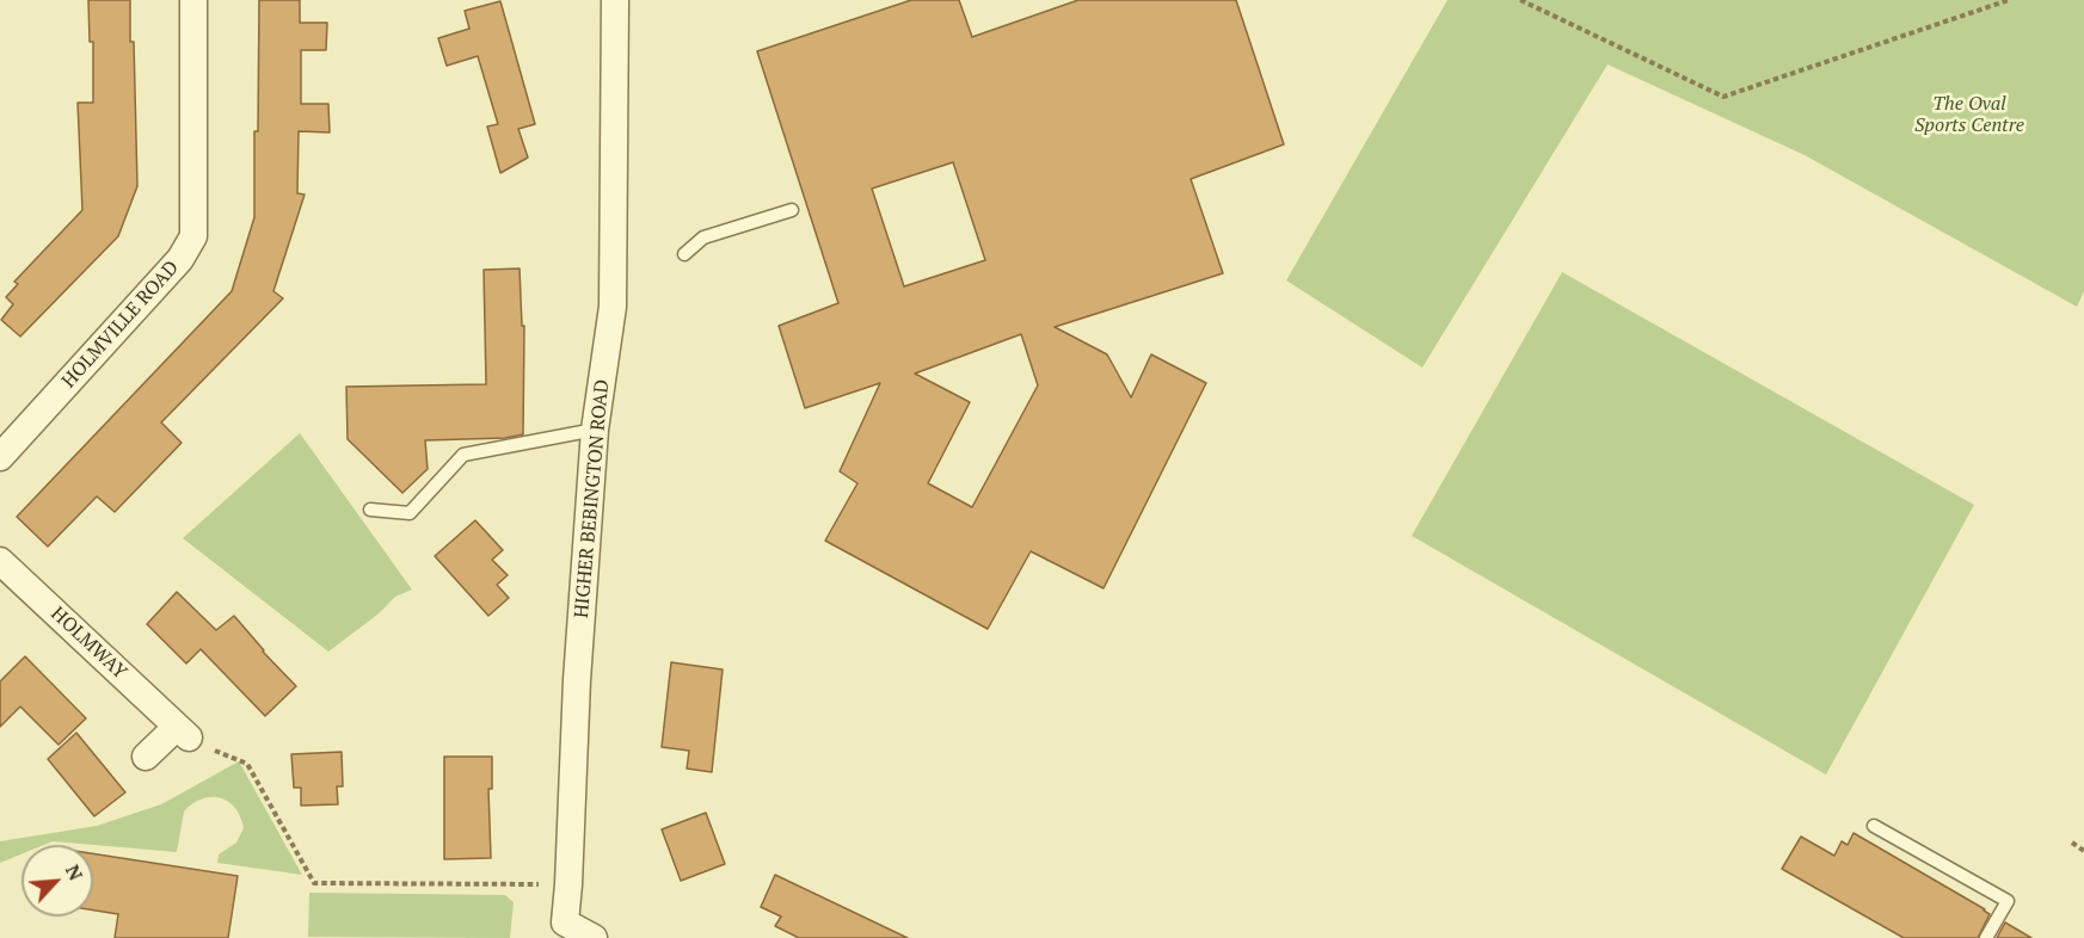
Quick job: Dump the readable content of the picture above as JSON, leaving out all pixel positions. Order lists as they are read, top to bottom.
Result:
{
  "streets": {
    "street": ["HOLMVILLE ROAD", "HIGHER BEBINGTON ROAD", "HOLMWAY"]
  },
  "parks": ["The Oval Sports Centre"],
  "north": "top right"
}
